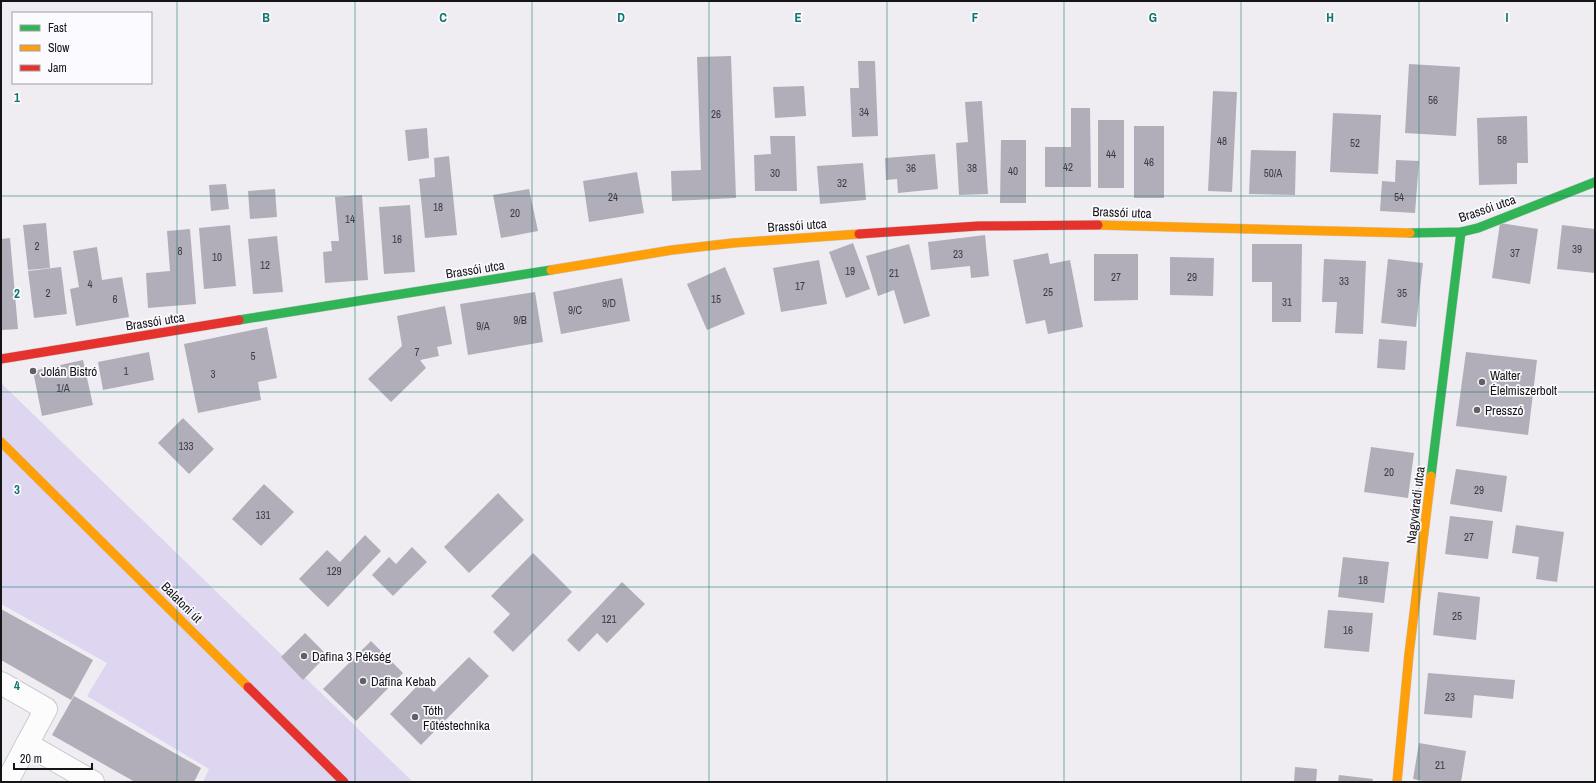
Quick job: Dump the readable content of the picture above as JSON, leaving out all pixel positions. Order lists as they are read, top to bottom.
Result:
{
  "streets": {
    "street": ["Brassói utca", "Nagyváradi utca", "Balatoni út"]
  },
  "crossings": [
    ["Brassói utca", "Nagyváradi utca"]
  ],
  "places": [
    "Jolán Bistró",
    "Walter Élelmiszerbolt",
    "Presszó",
    "Dafina 3 Pékség",
    "Dafina Kebab",
    "Tóth Fűtéstechnika"
  ],
  "house_numbers": [
    "56",
    "34",
    "26",
    "58",
    "48",
    "52",
    "44",
    "46",
    "42",
    "36",
    "38",
    "40",
    "30",
    "50/A",
    "32",
    "24",
    "54",
    "18",
    "20",
    "14",
    "16",
    "2",
    "39",
    "8",
    "37",
    "23",
    "10",
    "12",
    "19",
    "21",
    "27",
    "29",
    "33",
    "4",
    "17",
    "25",
    "2",
    "35",
    "6",
    "15",
    "31",
    "9/D",
    "9/C",
    "9/B",
    "9/A",
    "7",
    "5",
    "1",
    "3",
    "1/A",
    "133",
    "20",
    "29",
    "131",
    "27",
    "129",
    "18",
    "25",
    "121",
    "16",
    "23",
    "21"
  ],
  "legend": ["Fast", "Slow", "Jam"],
  "scale_bar": "20 m",
  "grid": {
    "columns": [
      "B",
      "C",
      "D",
      "E",
      "F",
      "G",
      "H",
      "I"
    ],
    "rows": [
      "1",
      "2",
      "3",
      "4"
    ]
  }
}
